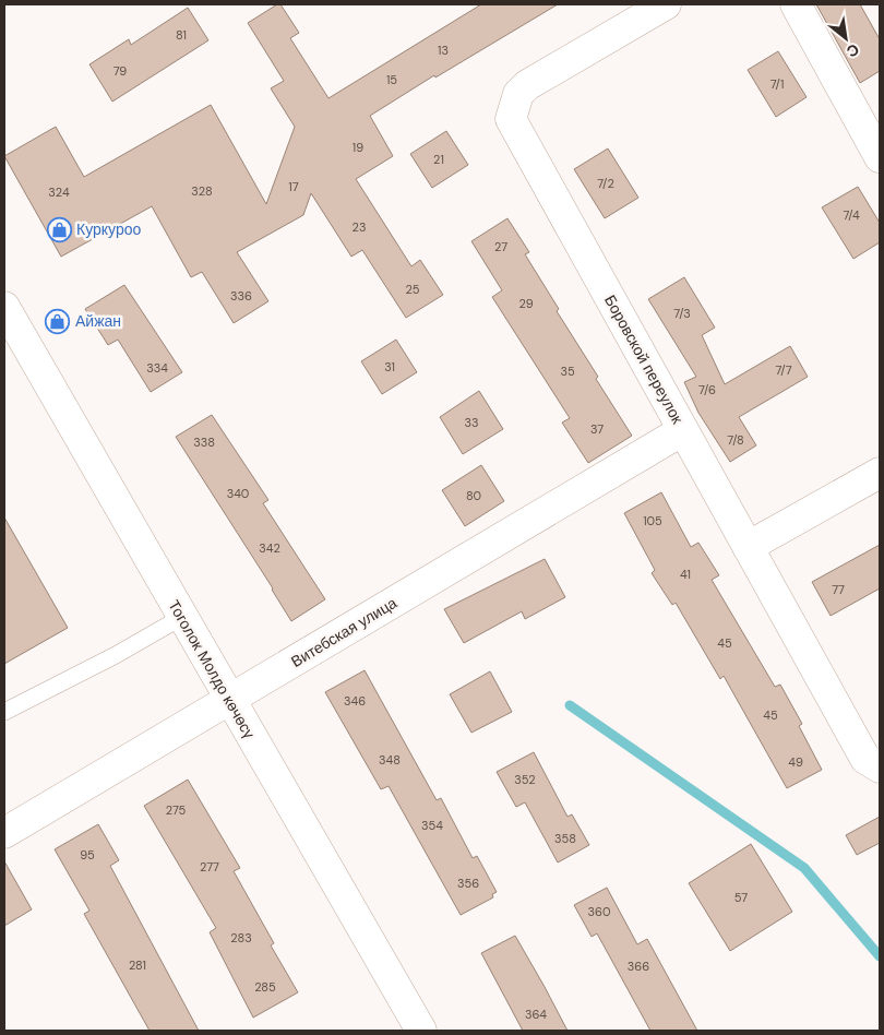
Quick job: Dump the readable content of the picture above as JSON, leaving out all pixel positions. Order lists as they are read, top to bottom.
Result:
{
  "streets": {
    "street": ["Боровской переулок", "Витебская улица", "Тоголок Молдо көчөсү"]
  },
  "crossings": [
    ["Боровской переулок", "Витебская улица"],
    ["Витебская улица", "Тоголок Молдо көчөсү"]
  ],
  "places": {
    "shop": ["Куркуроо", "Айжан"]
  },
  "house_numbers": [
    "81",
    "13",
    "79",
    "15",
    "7/1",
    "19",
    "21",
    "7/2",
    "17",
    "328",
    "324",
    "7/4",
    "23",
    "27",
    "25",
    "336",
    "29",
    "7/3",
    "31",
    "334",
    "7/7",
    "35",
    "7/6",
    "33",
    "37",
    "7/8",
    "338",
    "340",
    "80",
    "105",
    "342",
    "41",
    "77",
    "45",
    "346",
    "45",
    "348",
    "49",
    "352",
    "275",
    "354",
    "358",
    "95",
    "277",
    "356",
    "57",
    "360",
    "283",
    "281",
    "366",
    "285",
    "364"
  ],
  "north": "bottom right"
}
